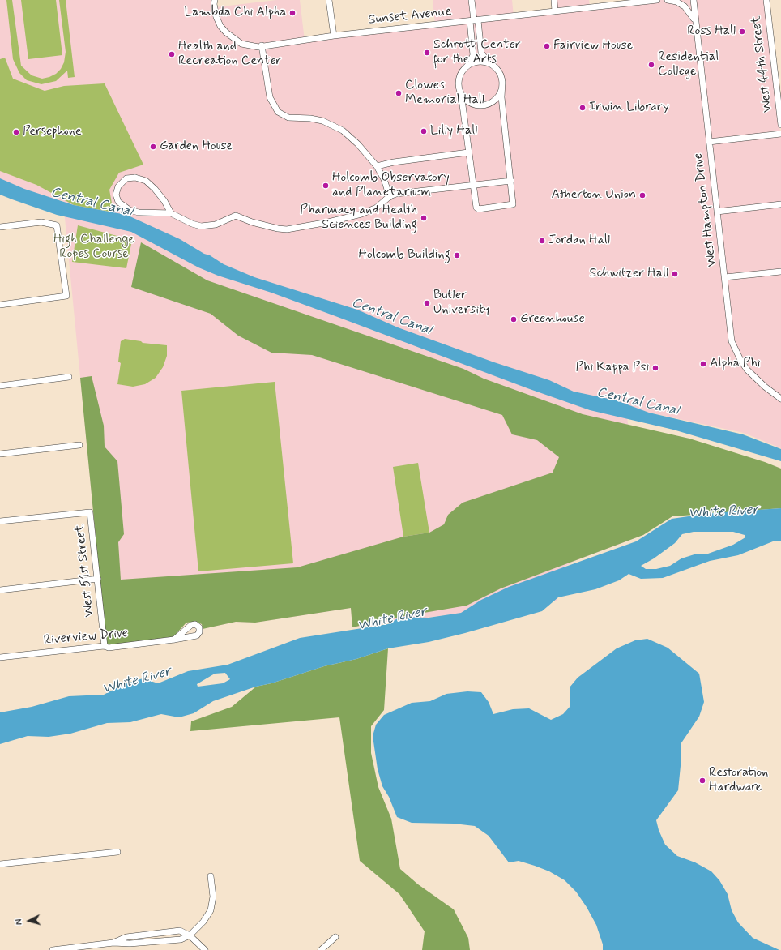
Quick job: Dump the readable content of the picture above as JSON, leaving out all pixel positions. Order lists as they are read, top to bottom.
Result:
{
  "streets": {
    "street": [
      "Sunset Avenue",
      "West 44th Street",
      "West Hampton Drive",
      "West 51st Street",
      "Riverview Drive"
    ]
  },
  "crossings": [
    ["West 51st Street", "Riverview Drive"]
  ],
  "water": ["Central Canal", "White River"],
  "parks": ["High Challenge Ropes Course"],
  "places": [
    "Lambda Chi Alpha",
    "Ross Hall",
    "Fairview House",
    "Schrott Center for the Arts",
    "Health and Recreation Center",
    "Residential College",
    "Clowes Memorial Hall",
    "Irwin Library",
    "Lilly Hall",
    "Persephone",
    "Garden House",
    "Holcomb Observatory and Planetarium",
    "Atherton Union",
    "Pharmacy and Health Sciences Building",
    "Jordan Hall",
    "Holcomb Building",
    "Schwitzer Hall",
    "Butler University",
    "Greenhouse",
    "Alpha Phi",
    "Phi Kappa Psi",
    "Restoration Hardware"
  ],
  "north": "left"
}
